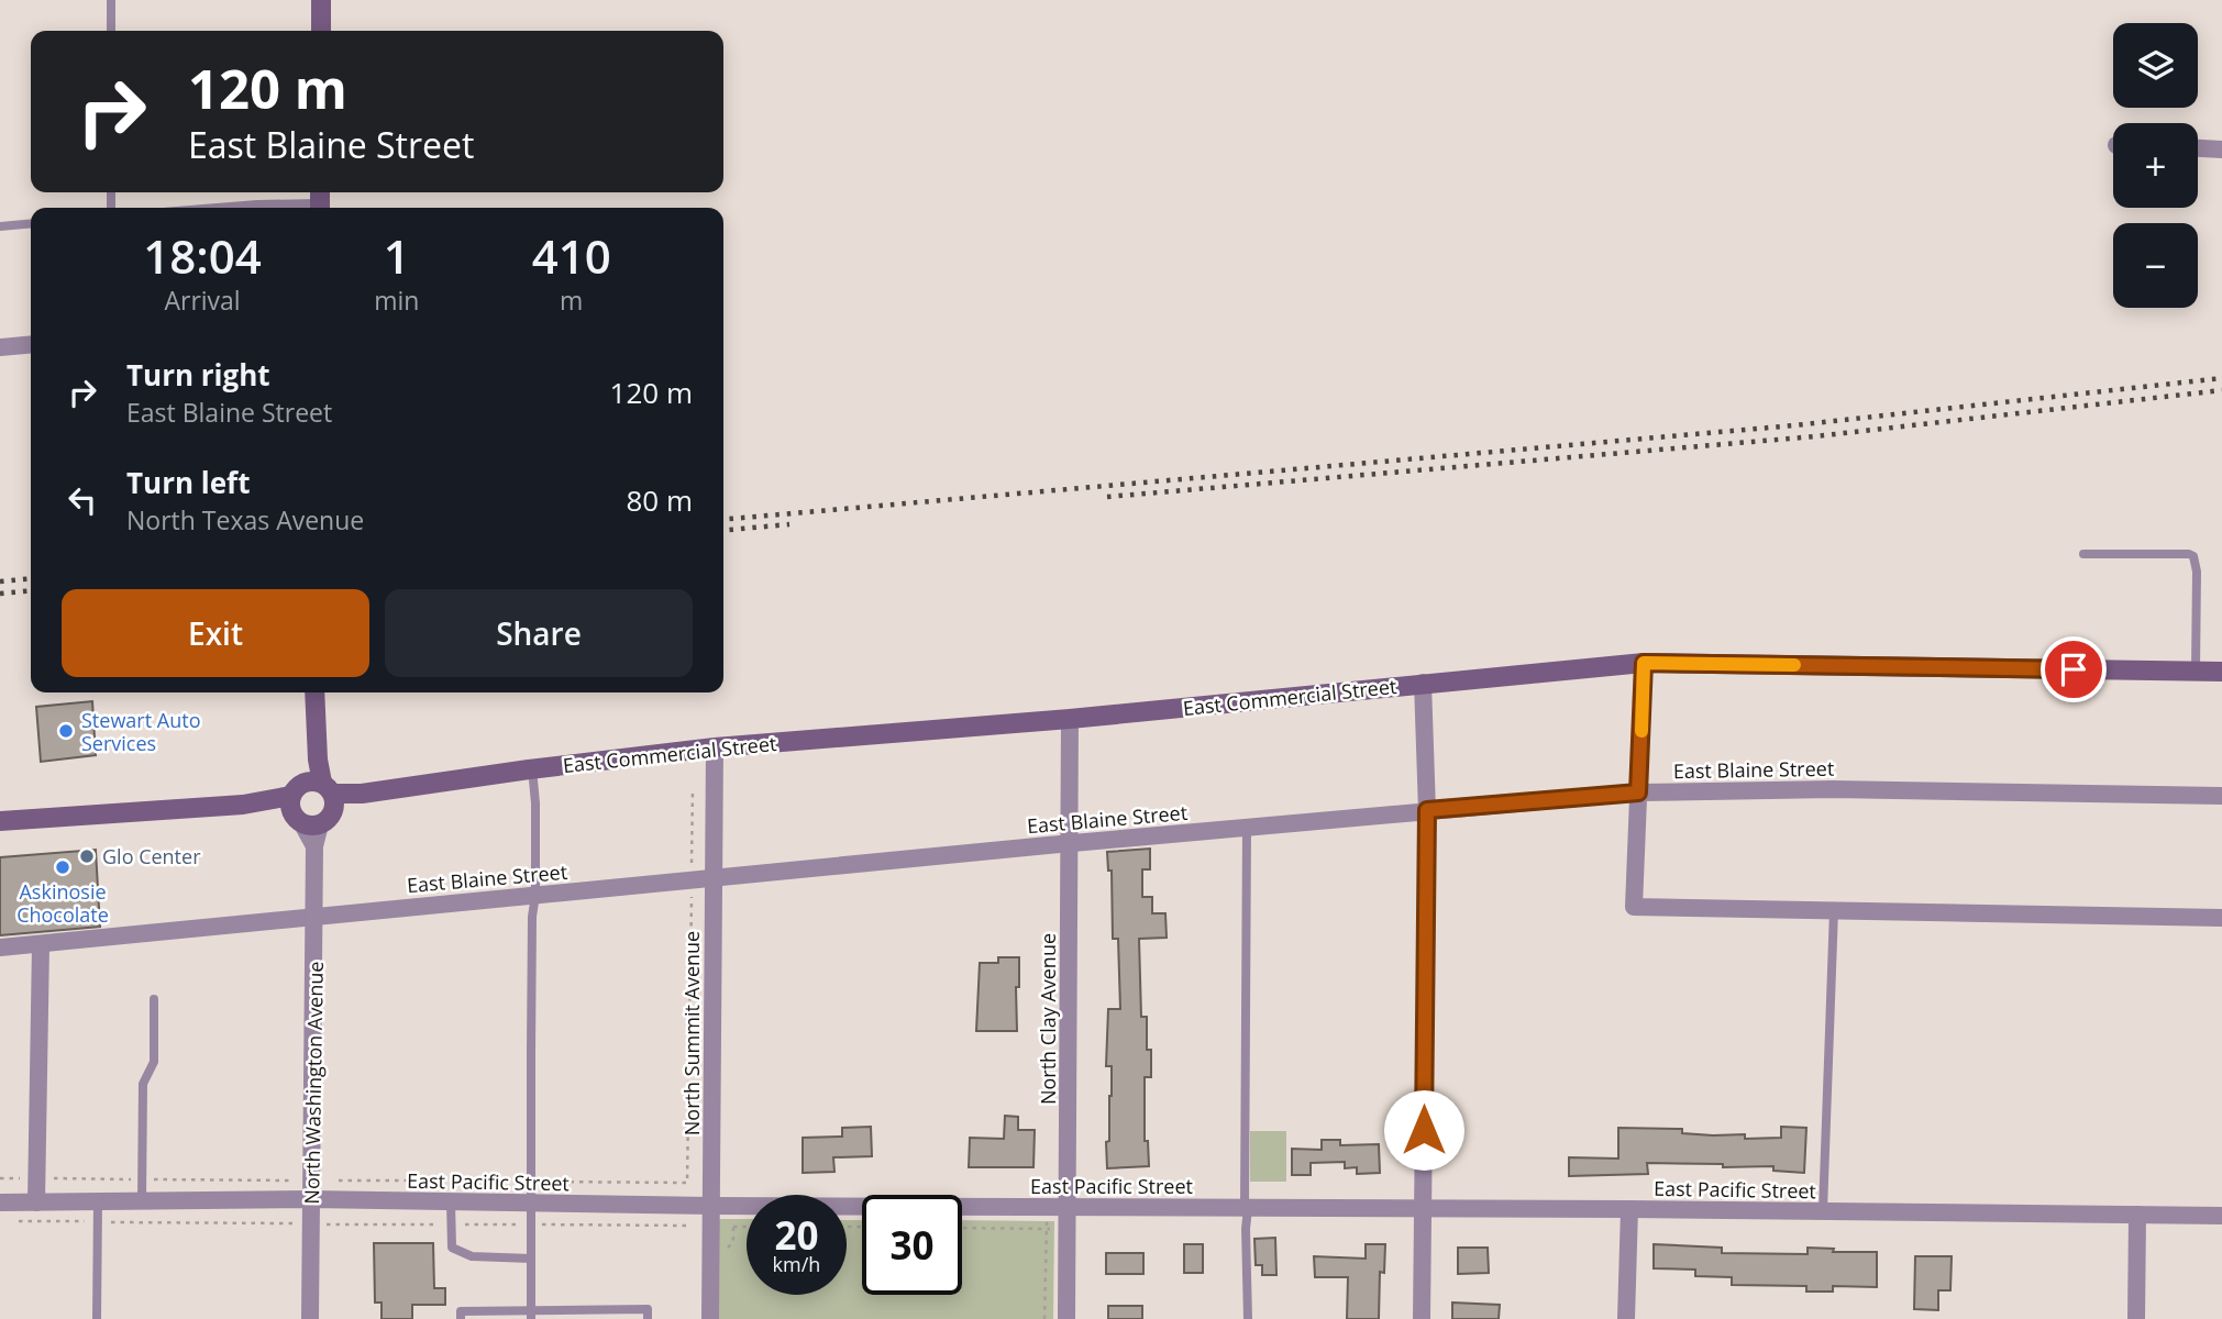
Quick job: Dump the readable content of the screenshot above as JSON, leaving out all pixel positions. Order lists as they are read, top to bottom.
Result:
{
  "streets": {
    "street": [
      "East Commercial Street",
      "East Blaine Street",
      "North Clay Avenue",
      "North Summit Avenue",
      "North Washington Avenue",
      "East Pacific Street"
    ]
  },
  "crossings": [
    ["East Commercial Street", "North Clay Avenue"],
    ["East Commercial Street", "North Summit Avenue"],
    ["East Commercial Street", "North Washington Avenue"],
    ["East Blaine Street", "North Clay Avenue"],
    ["East Blaine Street", "North Summit Avenue"],
    ["East Blaine Street", "North Washington Avenue"],
    ["North Clay Avenue", "East Pacific Street"],
    ["North Summit Avenue", "East Pacific Street"],
    ["North Washington Avenue", "East Pacific Street"]
  ],
  "places": ["Stewart Auto Services", "Glo Center", "Askinosie Chocolate"],
  "page": {
    "map_buttons": ["+", "−"],
    "turn": ["120 m", "East Blaine Street"],
    "eta": [
      "18:04",
      "Arrival",
      "1",
      "min",
      "410",
      "m"
    ],
    "list": [
      {
        "name": "Turn right",
        "note": "East Blaine Street",
        "value": "120 m"
      },
      {
        "name": "Turn left",
        "note": "North Texas Avenue",
        "value": "80 m"
      }
    ],
    "buttons": ["Exit", "Share"],
    "speed": "20 km/h",
    "limit": "30"
  }
}
